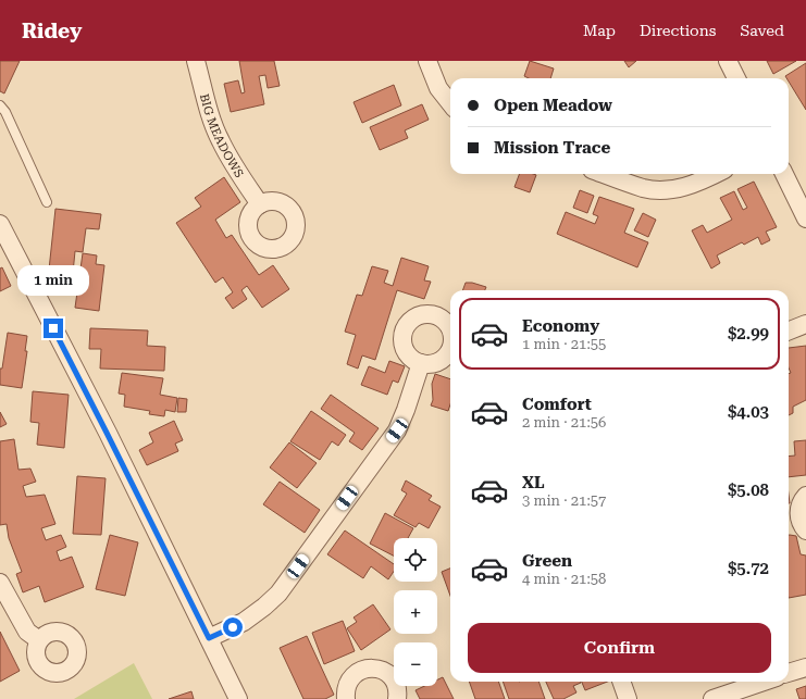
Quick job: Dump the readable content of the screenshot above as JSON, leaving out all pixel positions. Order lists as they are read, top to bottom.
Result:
{
  "streets": {
    "street": ["BIG MEADOWS"]
  },
  "page": {
    "header": "Ridey",
    "nav": ["Map", "Directions", "Saved"],
    "banner": ["Open Meadow", "Mission Trace"],
    "bubble": "1 min",
    "list": [
      {
        "name": "Economy",
        "note": "1 min · 21:55",
        "value": "$2.99"
      },
      {
        "name": "Comfort",
        "note": "2 min · 21:56",
        "value": "$4.03"
      },
      {
        "name": "XL",
        "note": "3 min · 21:57",
        "value": "$5.08"
      },
      {
        "name": "Green",
        "note": "4 min · 21:58",
        "value": "$5.72"
      }
    ],
    "map_buttons": ["+", "−"],
    "buttons": "Confirm"
  }
}
